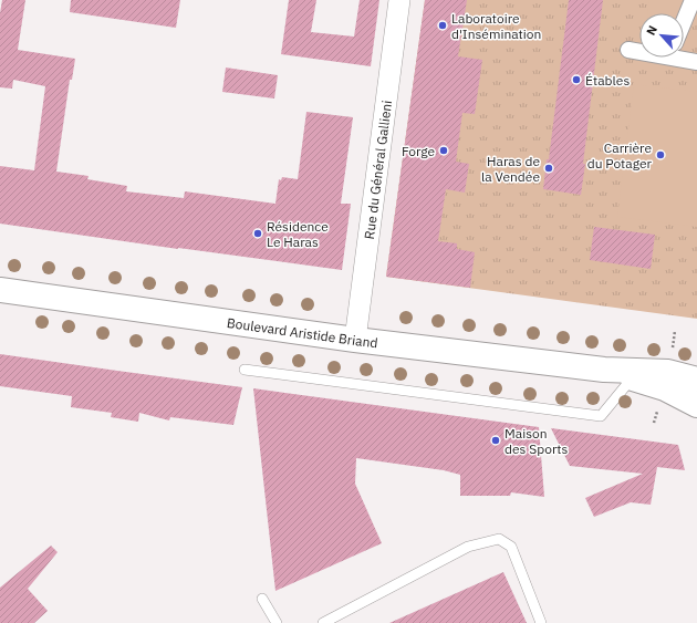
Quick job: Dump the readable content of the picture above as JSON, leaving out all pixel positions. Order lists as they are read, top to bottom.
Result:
{
  "streets": {
    "main road": ["Boulevard Aristide Briand"],
    "street": ["Rue du Général Gallieni"]
  },
  "crossings": [
    ["Rue du Général Gallieni", "Boulevard Aristide Briand"]
  ],
  "places": [
    "Laboratoire d'Insémination",
    "Étables",
    "Forge",
    "Carrière du Potager",
    "Haras de la Vendée",
    "Résidence Le Haras",
    "Maison des Sports"
  ],
  "north": "top left"
}
